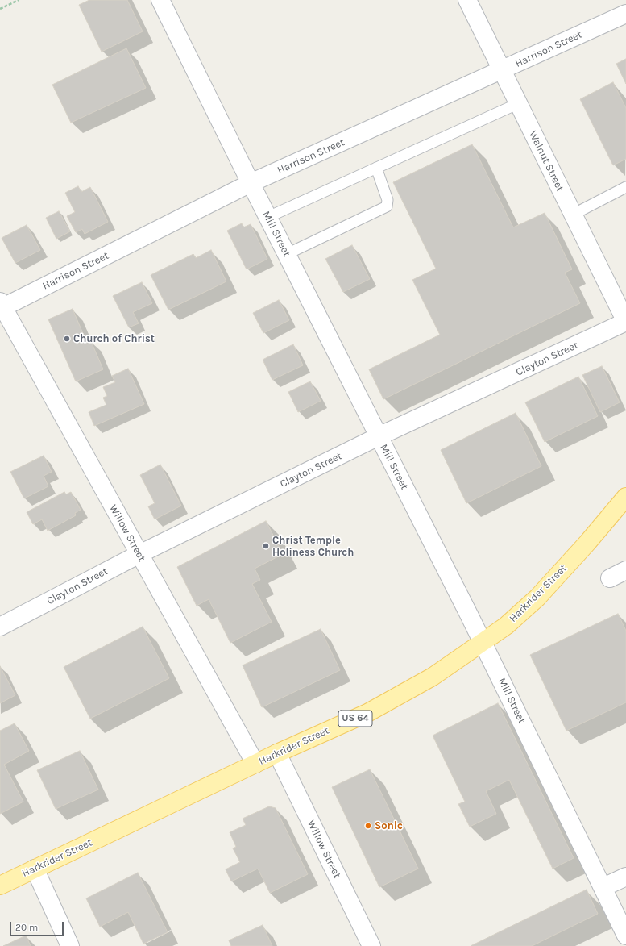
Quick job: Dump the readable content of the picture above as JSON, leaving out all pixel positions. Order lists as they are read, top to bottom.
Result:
{
  "streets": {
    "main road": ["Harkrider Street", "US 64"],
    "street": [
      "Harrison Street",
      "Walnut Street",
      "Mill Street",
      "Clayton Street",
      "Willow Street"
    ]
  },
  "crossings": [
    ["Harrison Street", "Walnut Street"],
    ["Harrison Street", "Mill Street"],
    ["Harrison Street", "Willow Street"],
    ["Walnut Street", "Clayton Street"],
    ["Mill Street", "Clayton Street"],
    ["Mill Street", "Harkrider Street"],
    ["Clayton Street", "Willow Street"],
    ["Willow Street", "Harkrider Street"]
  ],
  "places": ["Church of Christ", "Christ Temple Holiness Church", "Sonic"],
  "scale_bar": "20 m"
}
